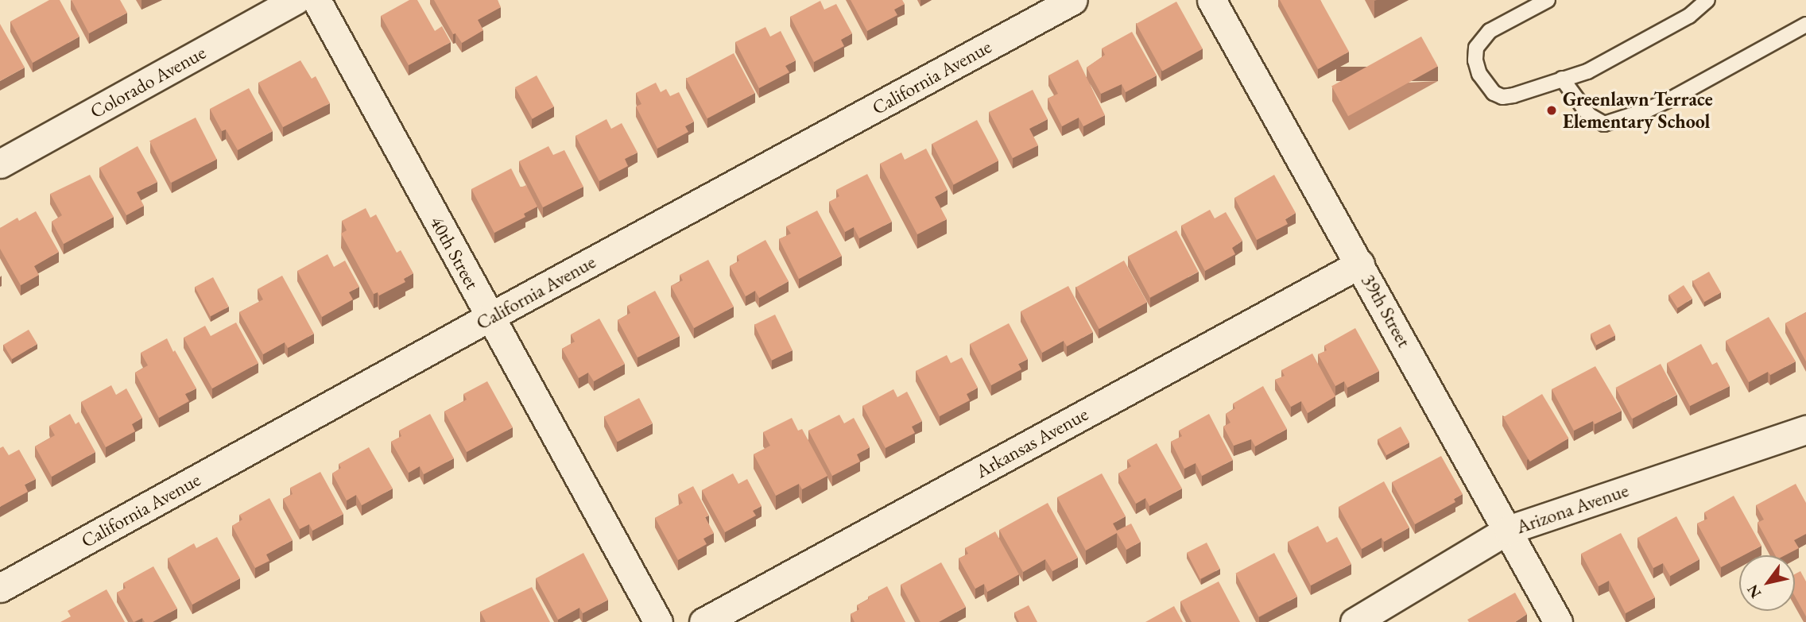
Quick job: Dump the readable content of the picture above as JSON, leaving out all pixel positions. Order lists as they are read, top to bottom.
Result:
{
  "streets": {
    "street": [
      "California Avenue",
      "Colorado Avenue",
      "40th Street",
      "39th Street",
      "Arkansas Avenue",
      "Arizona Avenue"
    ]
  },
  "crossings": [
    ["California Avenue", "40th Street"],
    ["39th Street", "Arkansas Avenue"],
    ["39th Street", "Arizona Avenue"]
  ],
  "places": ["Greenlawn Terrace Elementary School"],
  "north": "bottom left"
}
